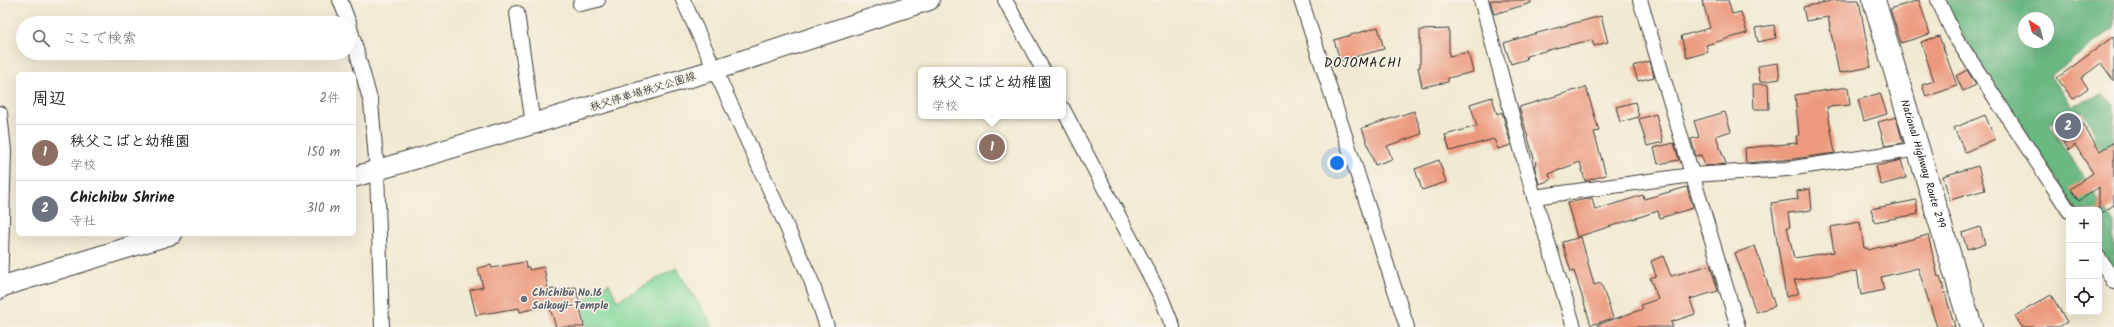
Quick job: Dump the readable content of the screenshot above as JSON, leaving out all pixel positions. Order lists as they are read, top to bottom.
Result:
{
  "streets": {
    "highway": ["National Highway Route 299"],
    "main road": ["秩父停車場秩父公園線"]
  },
  "districts": ["DOJOMACHI"],
  "places": ["Chichibu No.16 Saikouji-Temple"],
  "north": "top left",
  "page": {
    "search": "ここで検索",
    "popup": ["秩父こばと幼稚園", "学校"],
    "heading": ["周辺", "2件"],
    "pins": ["2", "1"],
    "list": [
      {
        "mark": "1",
        "name": "秩父こばと幼稚園",
        "note": "学校",
        "value": "150 m"
      },
      {
        "mark": "2",
        "name": "Chichibu Shrine",
        "note": "寺社",
        "value": "310 m"
      }
    ],
    "map_buttons": ["+", "−"]
  }
}
